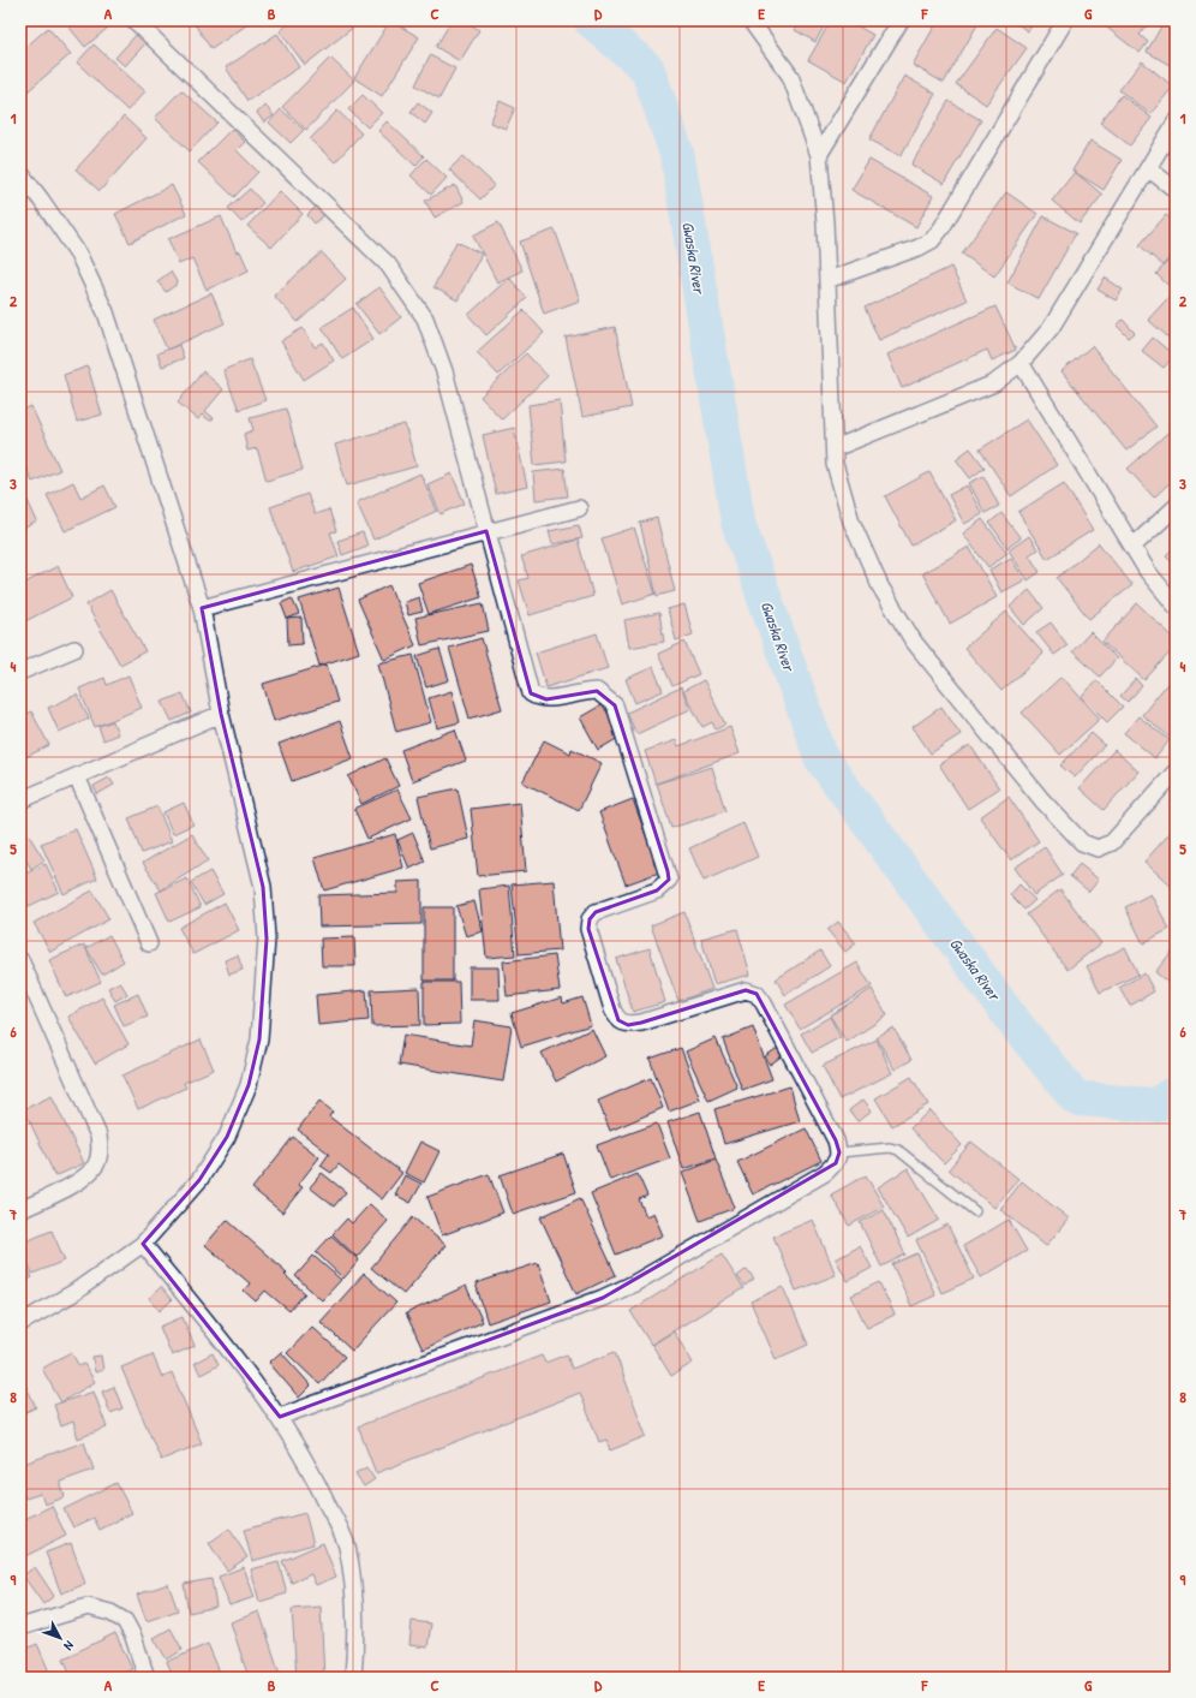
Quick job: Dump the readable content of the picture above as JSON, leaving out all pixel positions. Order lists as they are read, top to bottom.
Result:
{
  "water": ["Gwaska River"],
  "north": "bottom right",
  "grid": {
    "columns": [
      "A",
      "B",
      "C",
      "D",
      "E",
      "F",
      "G"
    ],
    "rows": [
      "1",
      "2",
      "3",
      "4",
      "5",
      "6",
      "7",
      "8",
      "9"
    ]
  }
}
